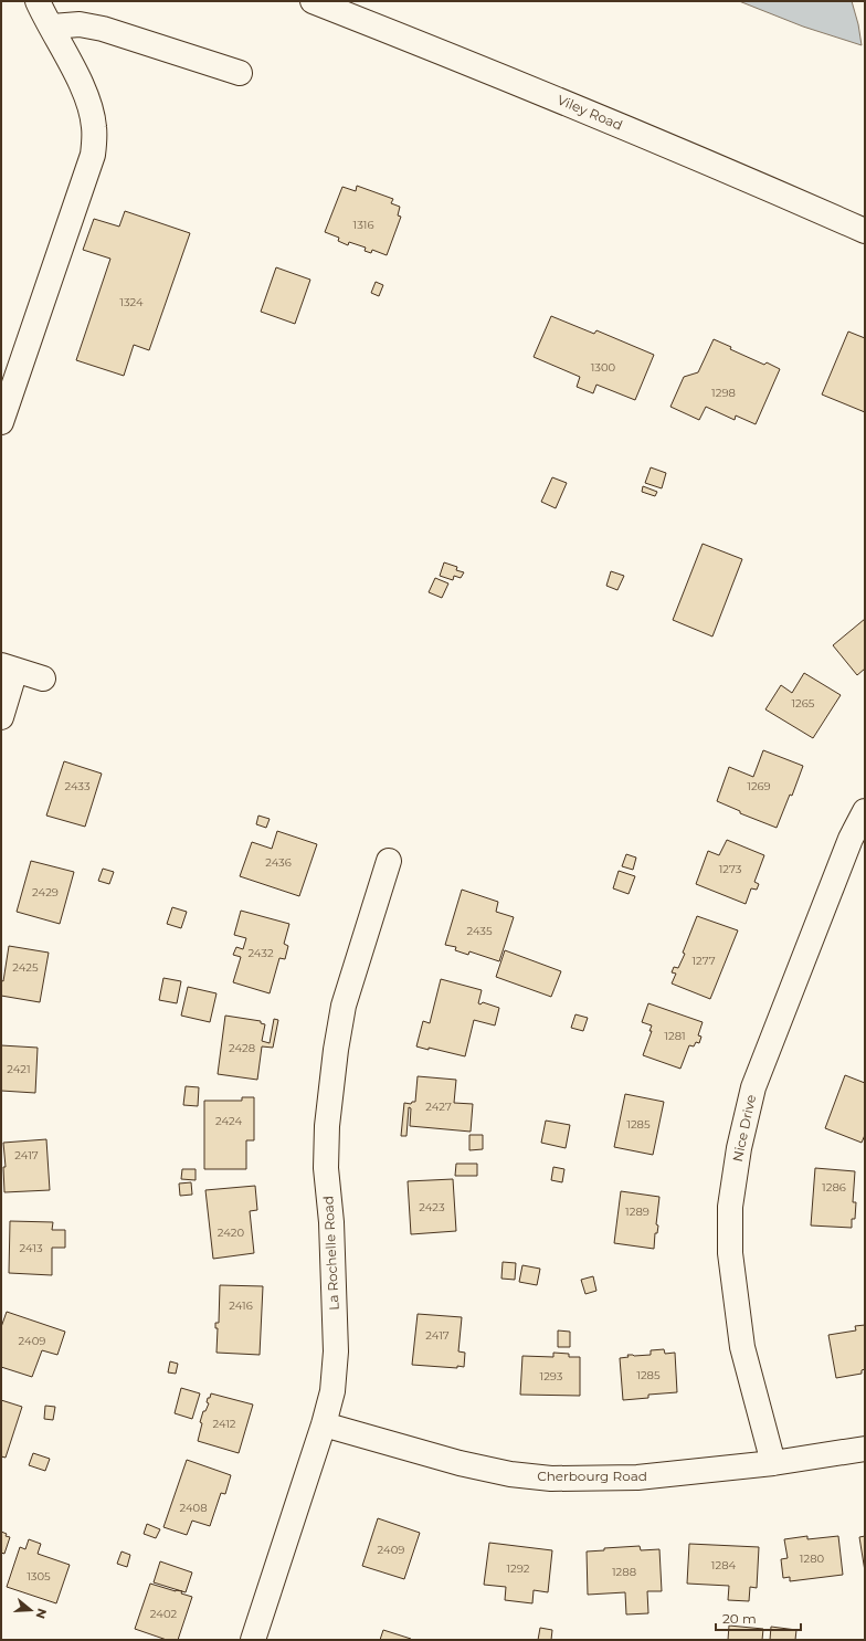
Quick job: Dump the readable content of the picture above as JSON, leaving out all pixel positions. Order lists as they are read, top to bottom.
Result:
{
  "streets": {
    "street": [
      "Viley Road",
      "Nice Drive",
      "La Rochelle Road",
      "Cherbourg Road"
    ]
  },
  "crossings": [
    ["Nice Drive", "Cherbourg Road"],
    ["La Rochelle Road", "Cherbourg Road"]
  ],
  "house_numbers": [
    "1316",
    "1324",
    "1300",
    "1298",
    "1265",
    "2433",
    "1269",
    "2436",
    "1273",
    "2429",
    "2435",
    "2432",
    "1277",
    "2425",
    "1281",
    "2428",
    "2421",
    "2427",
    "2424",
    "1285",
    "2417",
    "1286",
    "2423",
    "1289",
    "2420",
    "2413",
    "2416",
    "2417",
    "2409",
    "1285",
    "1293",
    "2412",
    "2408",
    "2409",
    "1280",
    "1284",
    "1292",
    "1288",
    "1305",
    "2402"
  ],
  "scale_bar": "20 m",
  "north": "right"
}
